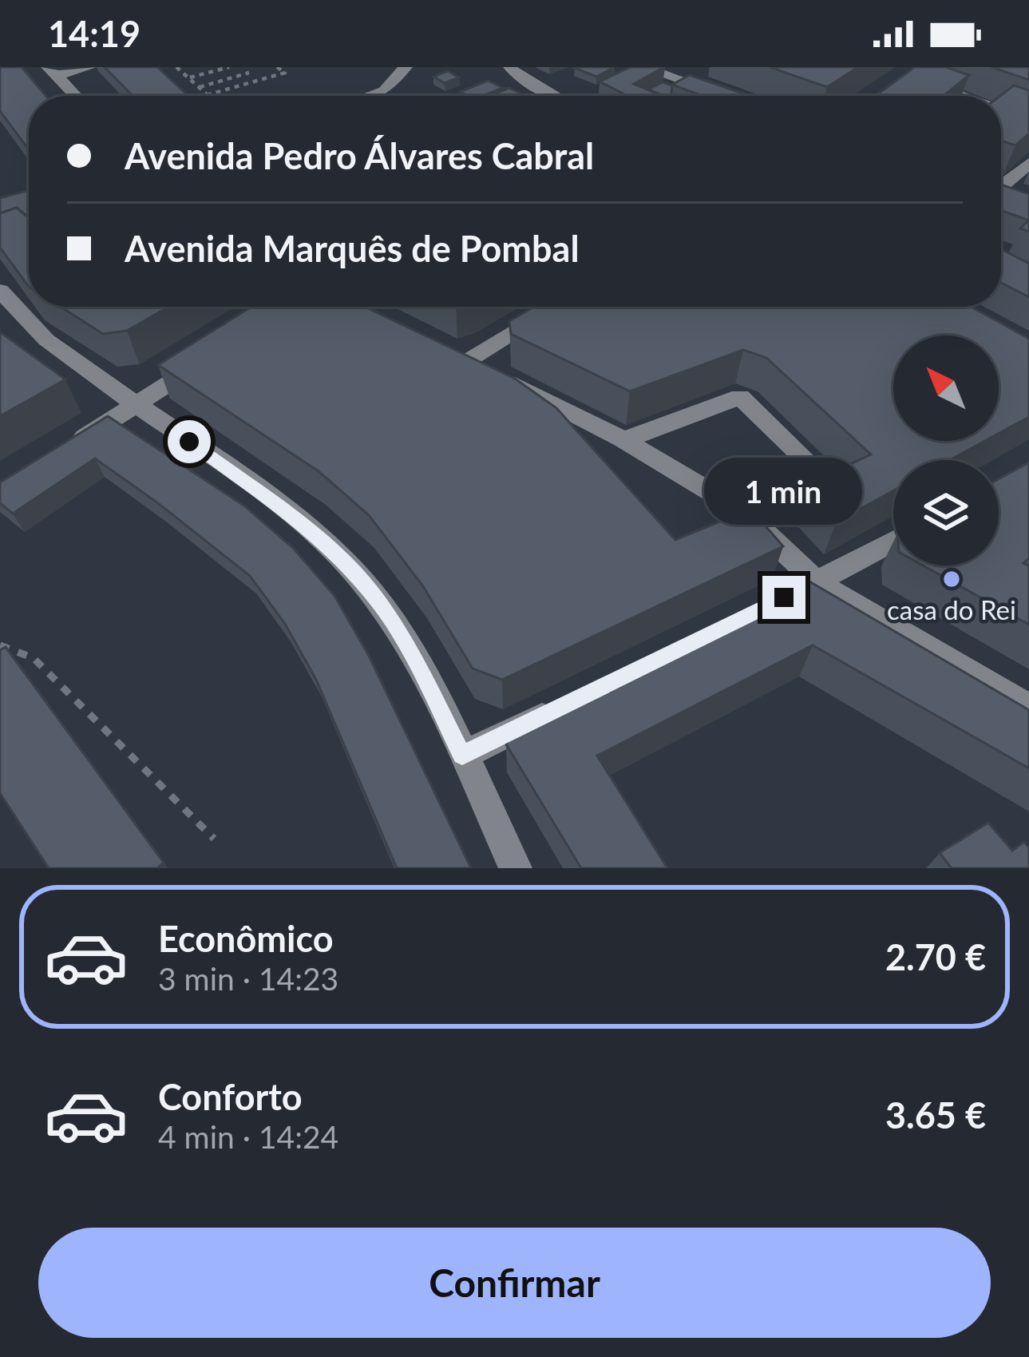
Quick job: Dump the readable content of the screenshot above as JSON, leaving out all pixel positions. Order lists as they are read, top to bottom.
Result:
{
  "places": ["casa do Rei"],
  "north": "top left",
  "page": {
    "status": "14:19",
    "banner": ["Avenida Pedro Álvares Cabral", "Avenida Marquês de Pombal"],
    "bubble": "1 min",
    "list": [
      {
        "name": "Econômico",
        "note": "3 min · 14:23",
        "value": "2.70 €"
      },
      {
        "name": "Conforto",
        "note": "4 min · 14:24",
        "value": "3.65 €"
      }
    ],
    "buttons": "Confirmar"
  }
}
